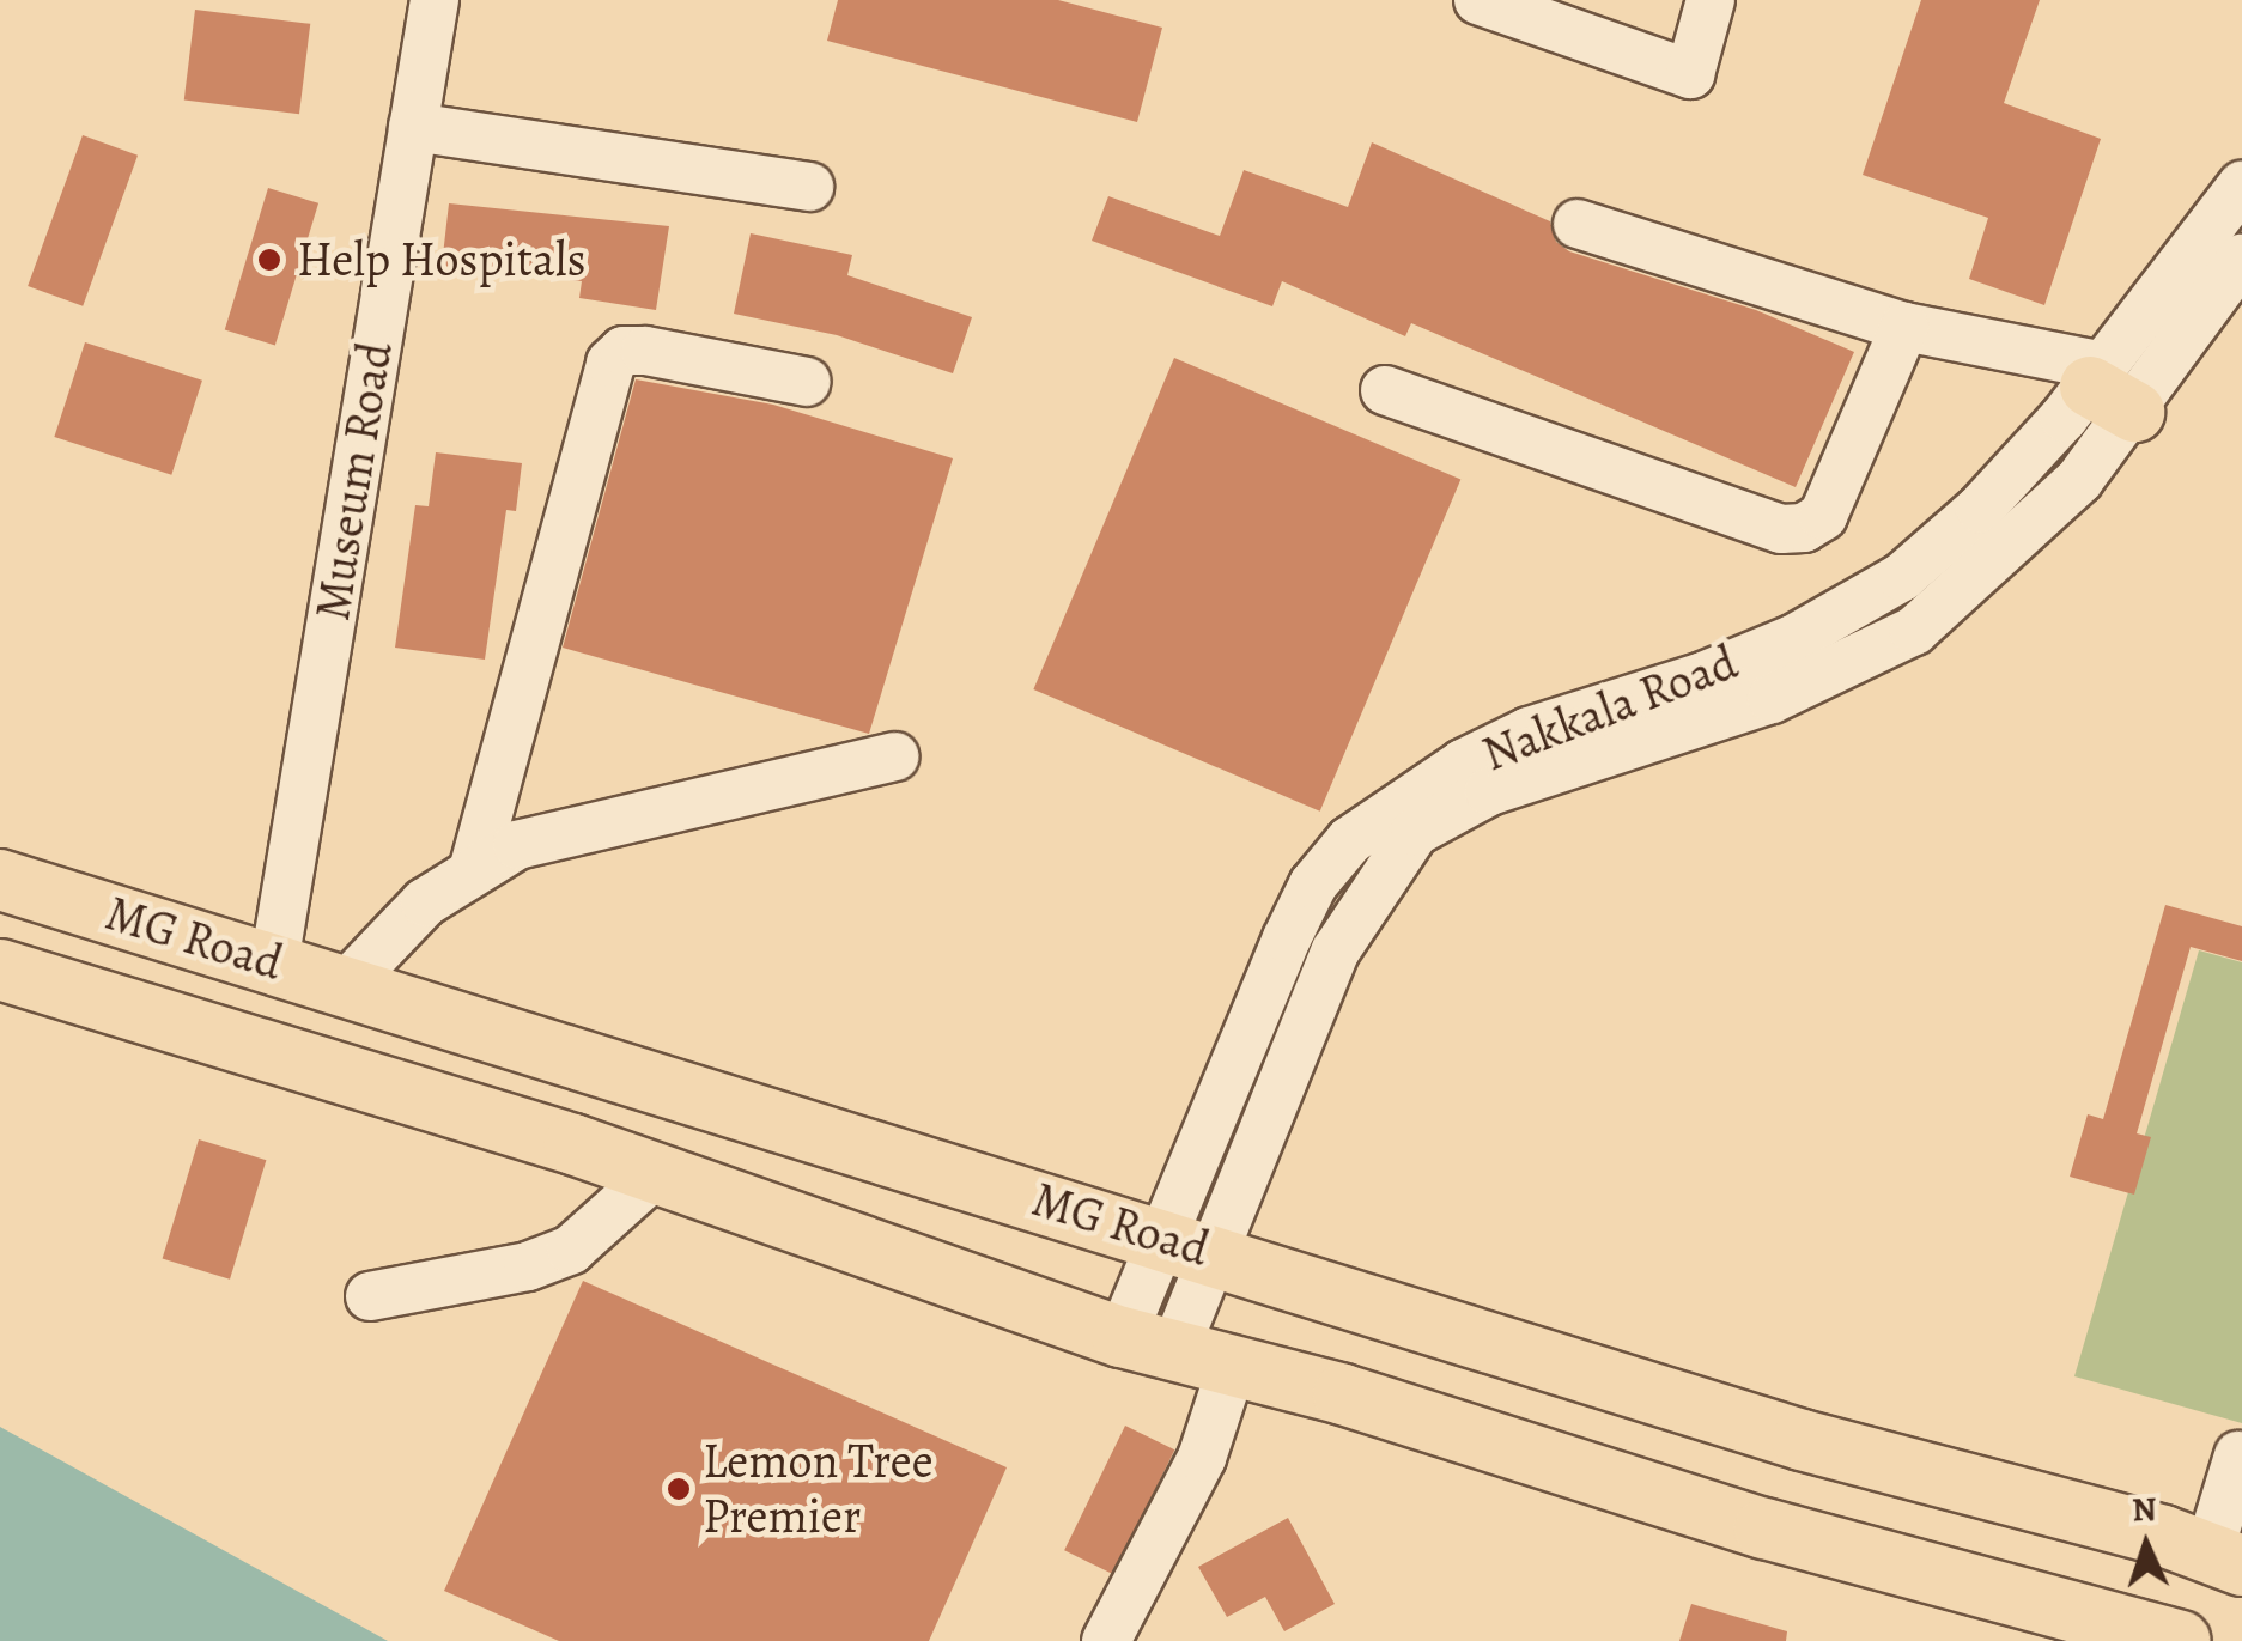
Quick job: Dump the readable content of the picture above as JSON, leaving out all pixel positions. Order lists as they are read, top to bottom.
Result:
{
  "streets": {
    "main road": ["MG Road"],
    "street": ["Museum Road", "Nakkala Road"]
  },
  "crossings": [
    ["Museum Road", "MG Road"],
    ["Nakkala Road", "MG Road"]
  ],
  "places": ["Help Hospitals", "Lemon Tree Premier"],
  "north": "top"
}
